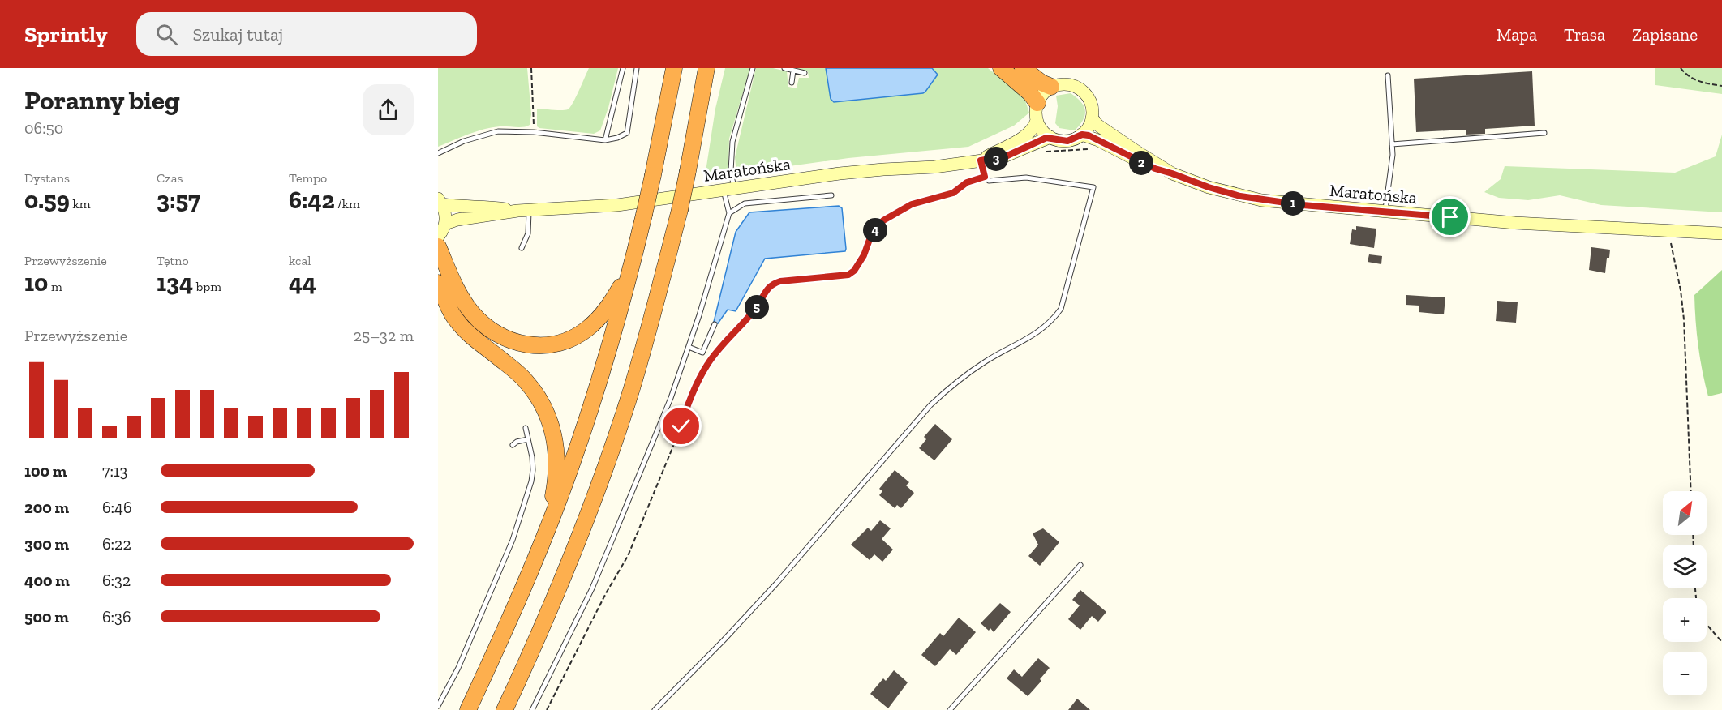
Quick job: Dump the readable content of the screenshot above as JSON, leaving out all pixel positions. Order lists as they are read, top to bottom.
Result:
{
  "streets": {
    "main road": ["Maratońska"]
  },
  "north": "top right",
  "page": {
    "header": "Sprintly",
    "search": "Szukaj tutaj",
    "nav": ["Mapa", "Trasa", "Zapisane"],
    "heading": ["Poranny bieg", "06:50"],
    "pins": [
      "3",
      "2",
      "1",
      "4",
      "5"
    ],
    "stats": [
      ["Dystans", "0.59 km"],
      ["Czas", "3:57"],
      ["Tempo", "6:42 /km"],
      ["Przewyższenie", "10 m"],
      ["Tętno", "134 bpm"],
      ["kcal", "44"]
    ],
    "chart": ["Przewyższenie", "25–32 m"],
    "list": [
      {
        "name": "100 m",
        "note": "7:13"
      },
      {
        "name": "200 m",
        "note": "6:46"
      },
      {
        "name": "300 m",
        "note": "6:22"
      },
      {
        "name": "400 m",
        "note": "6:32"
      },
      {
        "name": "500 m",
        "note": "6:36"
      }
    ],
    "map_buttons": ["+", "−"]
  }
}
